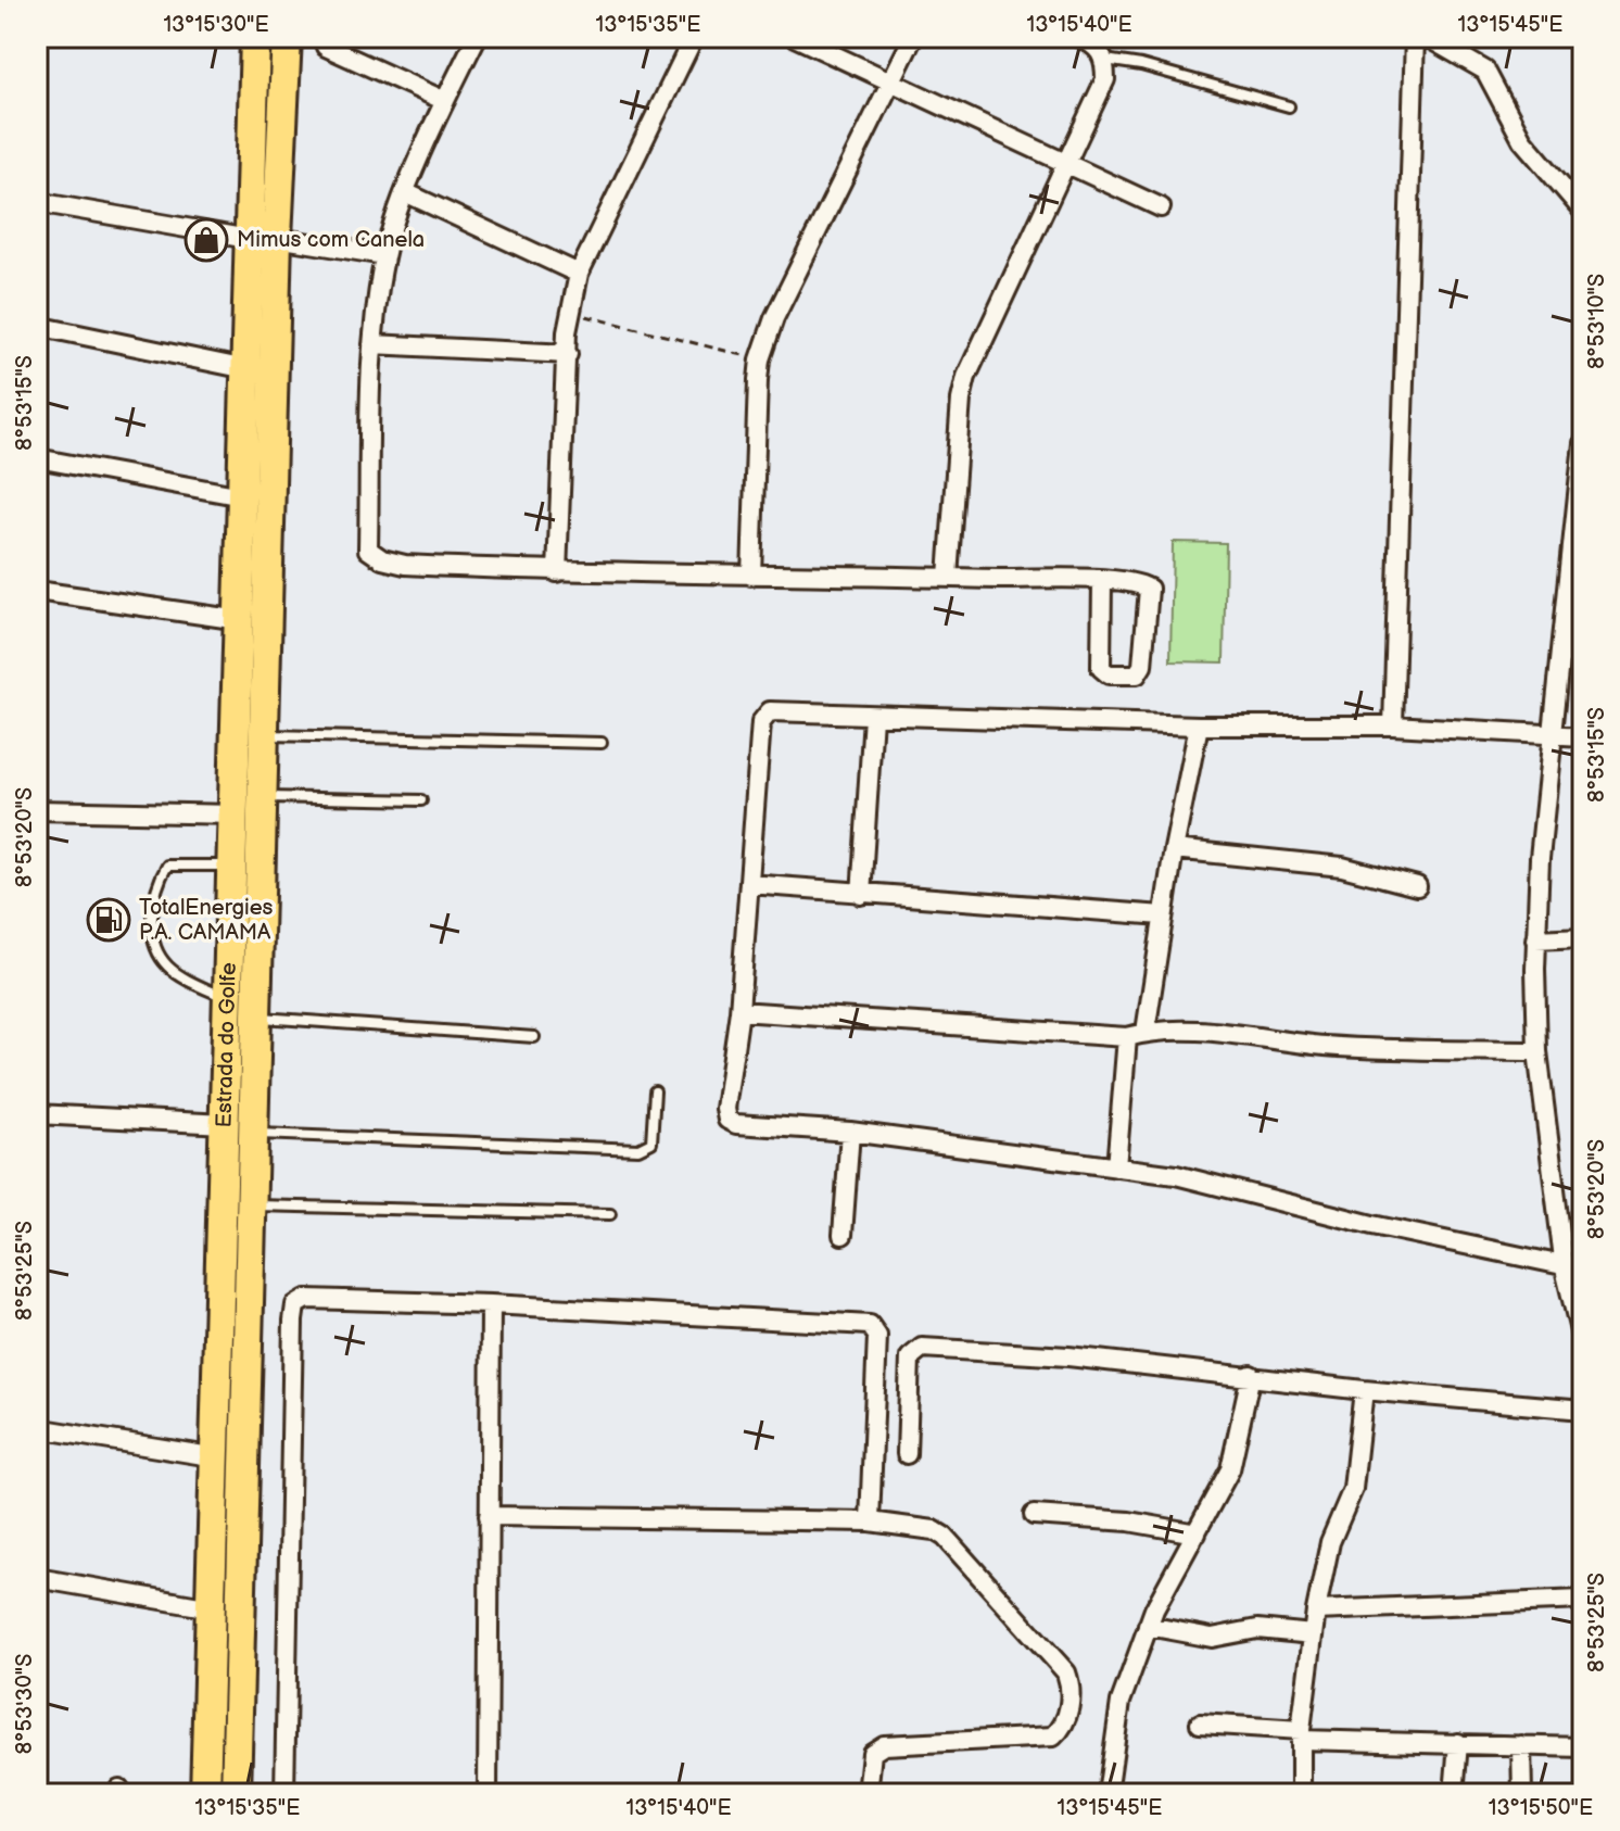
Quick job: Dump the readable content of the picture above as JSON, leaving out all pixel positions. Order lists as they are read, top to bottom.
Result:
{
  "streets": {
    "highway": ["Estrada do Golfe"]
  },
  "places": {
    "shop": ["Mimus com Canela"],
    "fuel station": ["TotalEnergies P.A. CAMAMA"]
  },
  "coordinates": [
    "13°15'30\"E",
    "13°15'35\"E",
    "13°15'40\"E",
    "13°15'45\"E",
    "8°53'10\"S",
    "8°53'15\"S",
    "8°53'20\"S",
    "8°53'25\"S",
    "8°53'30\"S",
    "13°15'50\"E"
  ]
}
